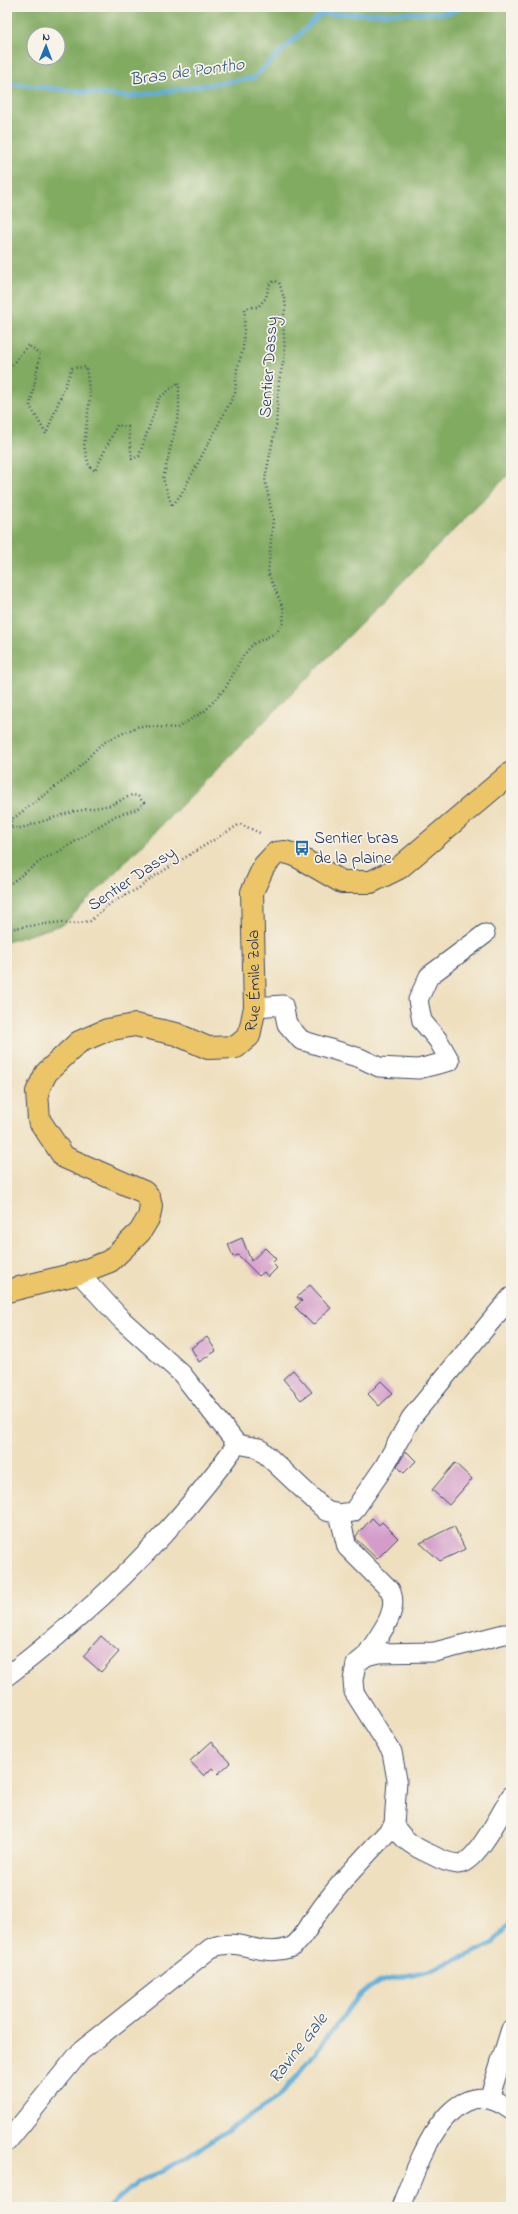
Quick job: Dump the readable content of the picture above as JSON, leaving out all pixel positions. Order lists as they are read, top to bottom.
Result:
{
  "streets": {
    "main road": ["Rue Émile Zola"],
    "path": ["Sentier Dassy"]
  },
  "water": ["Bras de Pontho", "Ravine Gale"],
  "places": {
    "bus stop": ["Sentier bras de la plaine"]
  },
  "north": "top"
}
